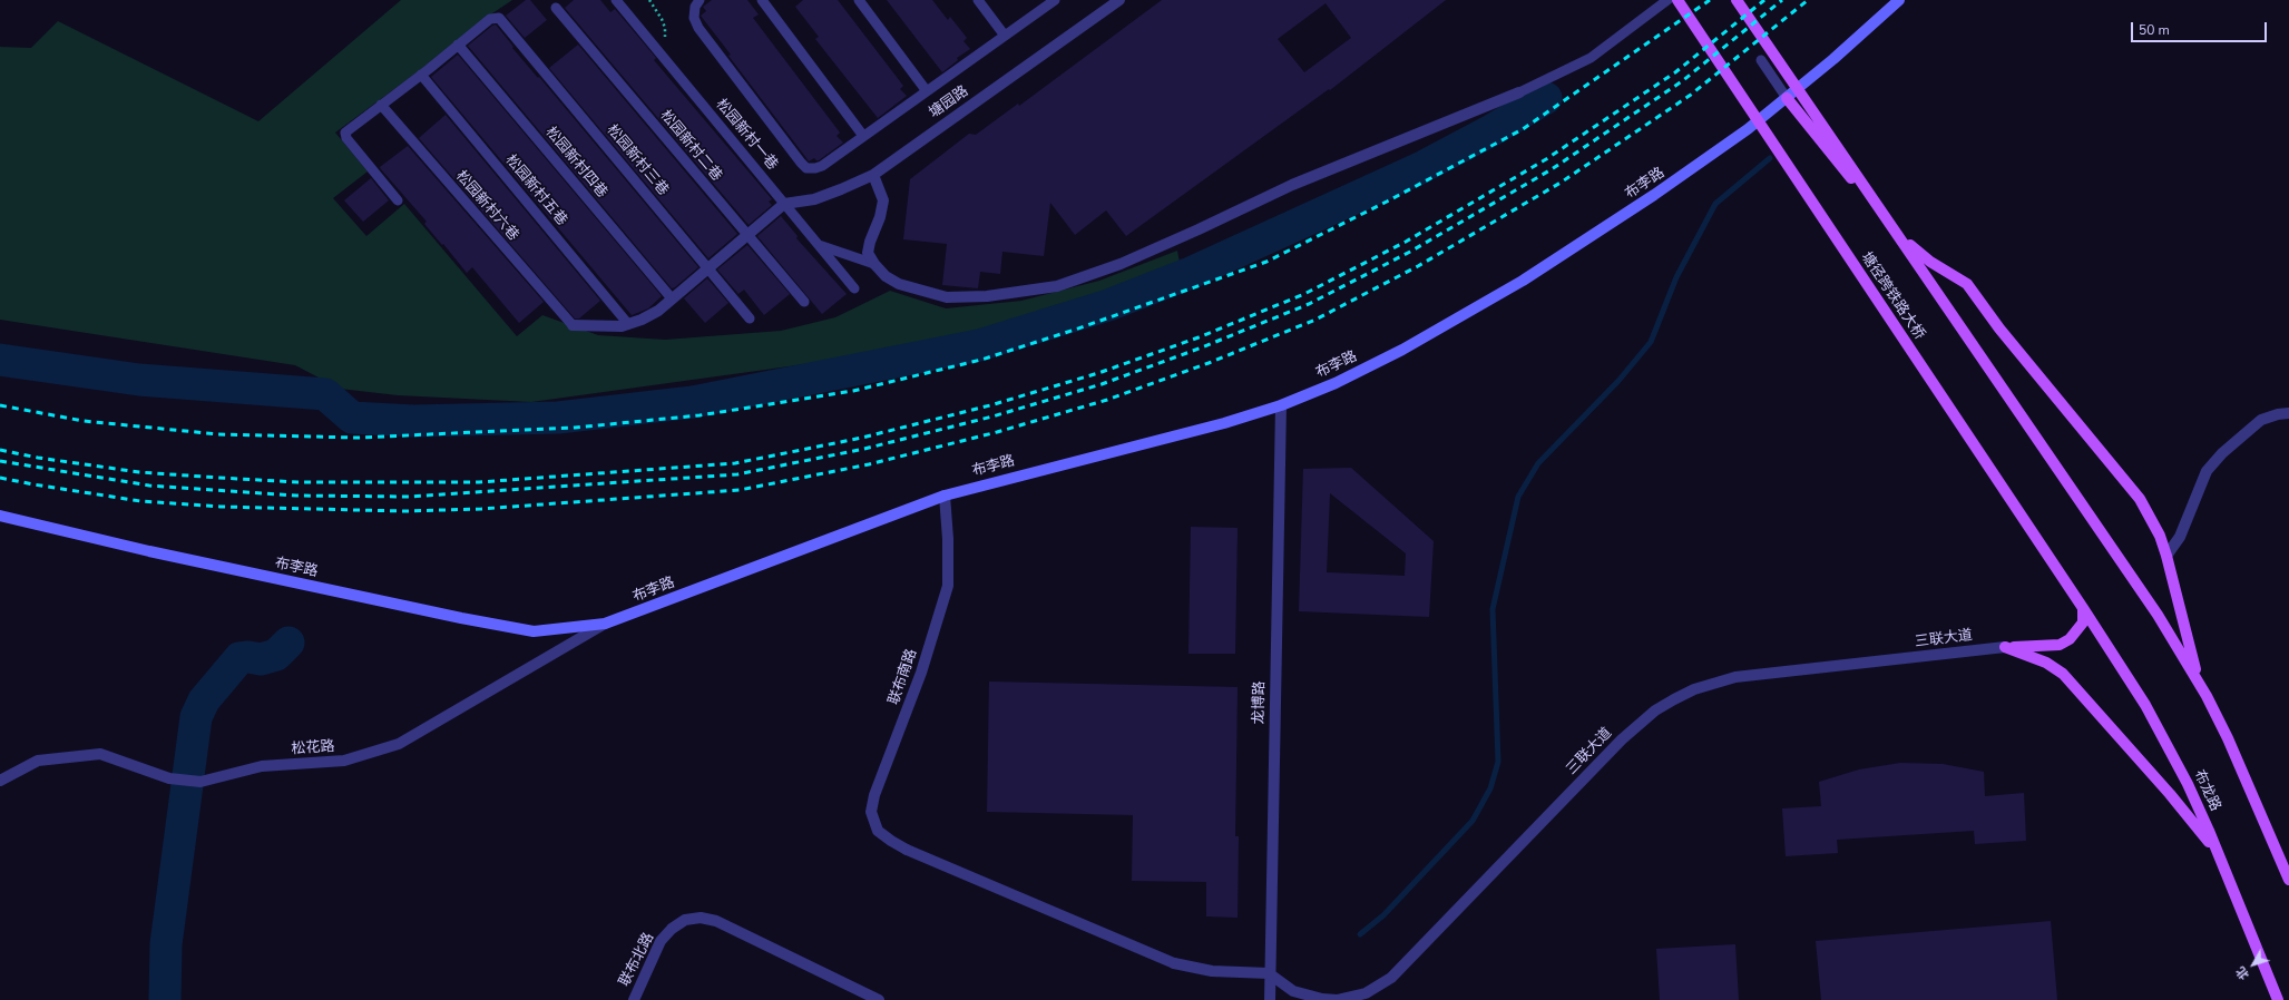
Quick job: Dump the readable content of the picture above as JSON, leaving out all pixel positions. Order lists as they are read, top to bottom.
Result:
{
  "streets": {
    "main road": ["布李路", "塘径跨铁路大桥", "布龙路"],
    "street": [
      "塘园路",
      "三联大道",
      "联布南路",
      "龙博路",
      "松花路",
      "联布北路"
    ],
    "lane": [
      "松园新村一巷",
      "松园新村二巷",
      "松园新村三巷",
      "松园新村四巷",
      "松园新村五巷",
      "松园新村六巷"
    ]
  },
  "crossings": [
    ["塘园路", "松园新村一巷"],
    ["松园新村三巷", "松园新村四巷"],
    ["布李路", "联布南路"],
    ["布李路", "龙博路"],
    ["布李路", "松花路"],
    ["塘径跨铁路大桥", "布龙路"],
    ["三联大道", "联布南路"],
    ["三联大道", "龙博路"],
    ["联布南路", "龙博路"]
  ],
  "scale_bar": "50 m",
  "north": "bottom left"
}
